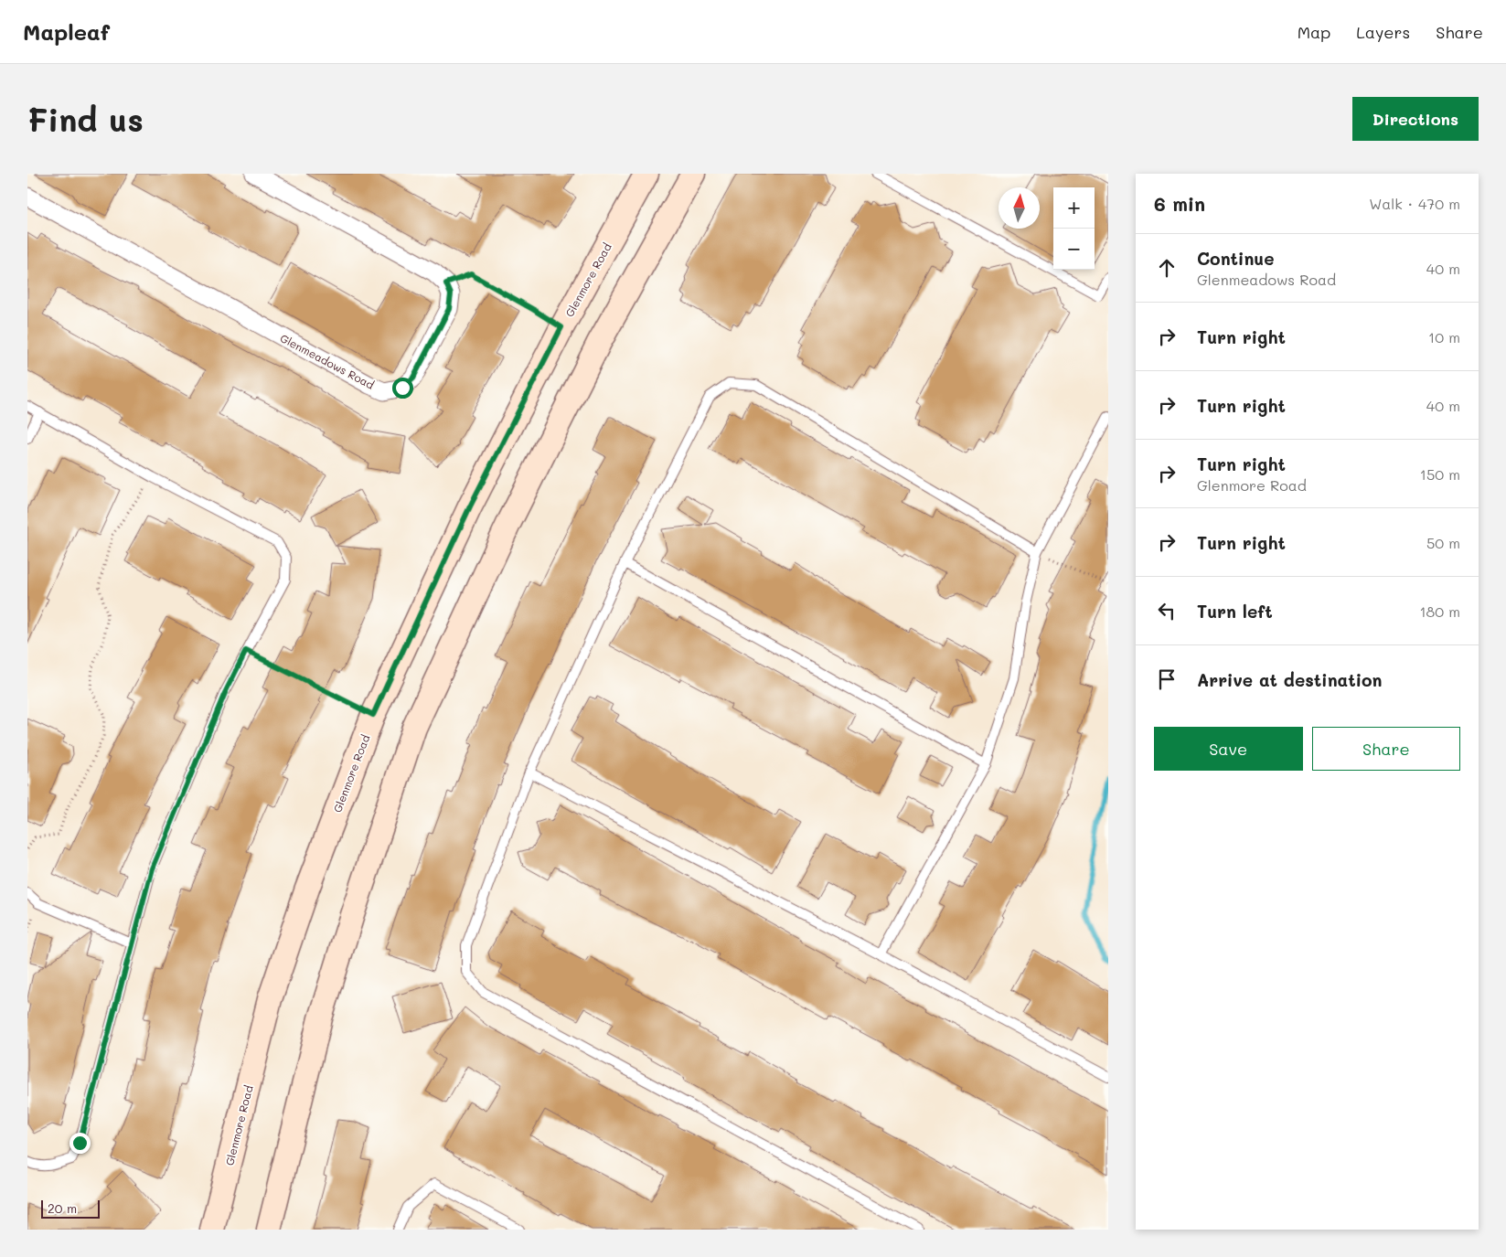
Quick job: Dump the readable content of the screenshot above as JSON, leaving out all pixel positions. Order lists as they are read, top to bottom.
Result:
{
  "streets": {
    "main road": ["Glenmore Road"],
    "street": ["Glenmeadows Road"]
  },
  "scale_bar": "20 m",
  "north": "top",
  "page": {
    "header": "Mapleaf",
    "nav": ["Map", "Layers", "Share"],
    "buttons": [
      "Directions",
      ["Save", "Share"]
    ],
    "title": "Find us",
    "heading": ["6 min", "Walk · 470 m"],
    "map_buttons": ["+", "−"],
    "list": [
      ["Continue", "Glenmeadows Road", "40 m"],
      ["Turn right", "10 m"],
      ["Turn right", "40 m"],
      ["Turn right", "Glenmore Road", "150 m"],
      ["Turn right", "50 m"],
      ["Turn left", "180 m"],
      "Arrive at destination"
    ],
    "scale": "20 m"
  }
}
